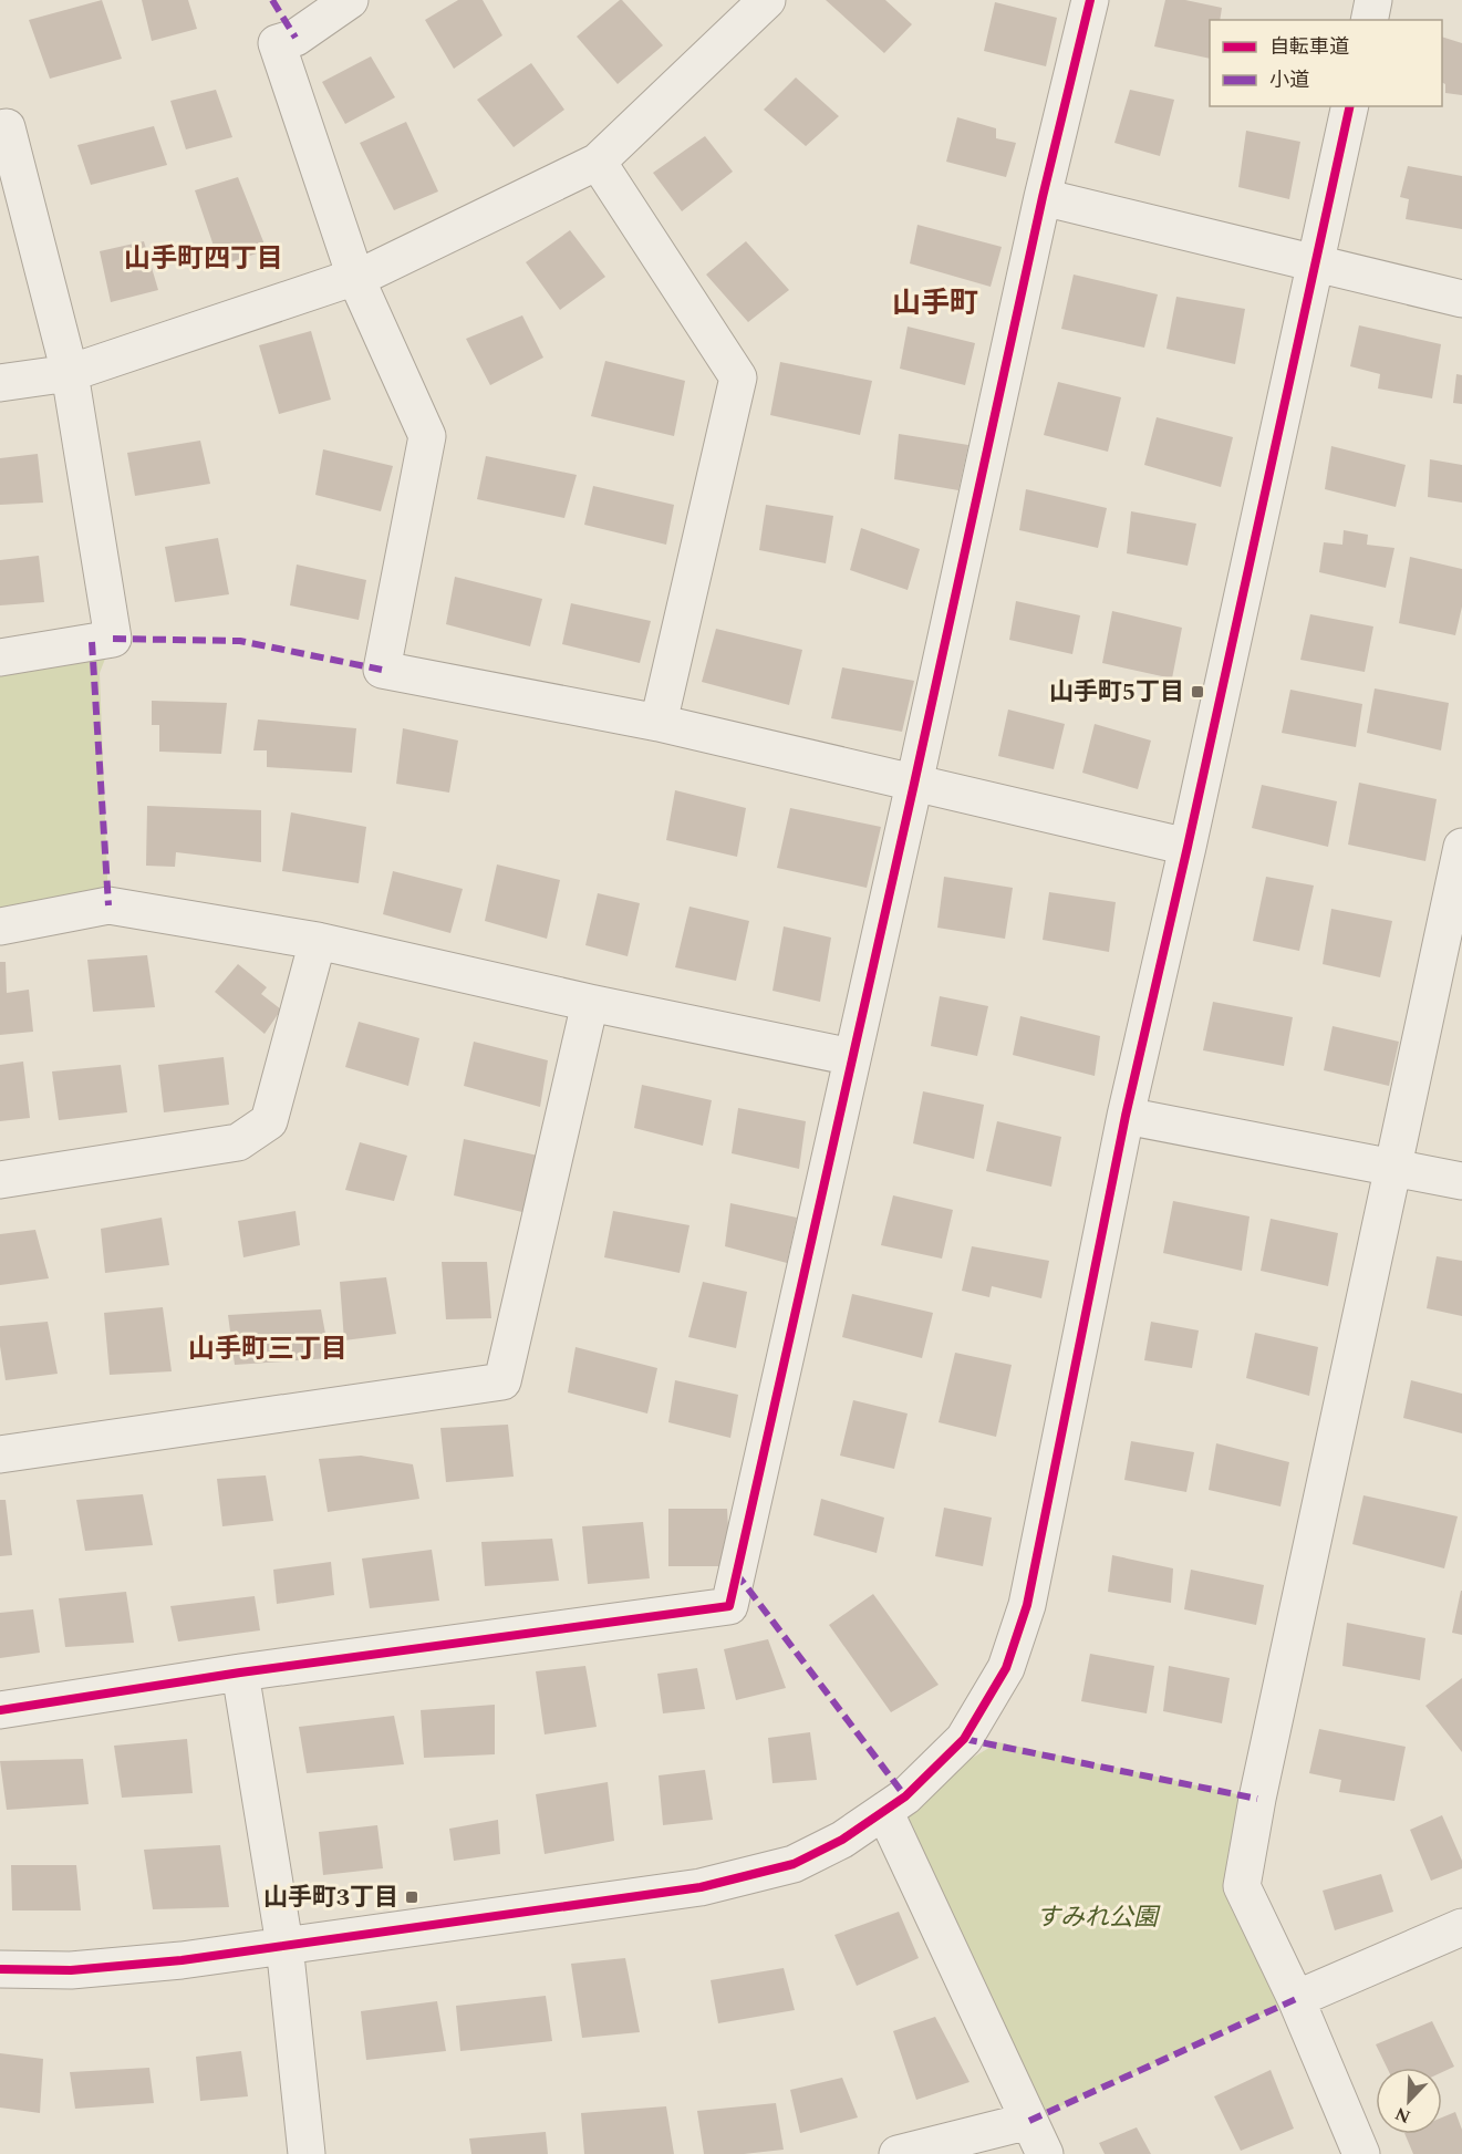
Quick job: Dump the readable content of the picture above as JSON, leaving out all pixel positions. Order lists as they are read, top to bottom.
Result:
{
  "districts": ["山手町四丁目", "山手町", "山手町三丁目"],
  "parks": ["すみれ公園"],
  "places": {
    "transit": ["山手町5丁目", "山手町3丁目"]
  },
  "legend": ["自転車道", "小道"],
  "north": "bottom left"
}
